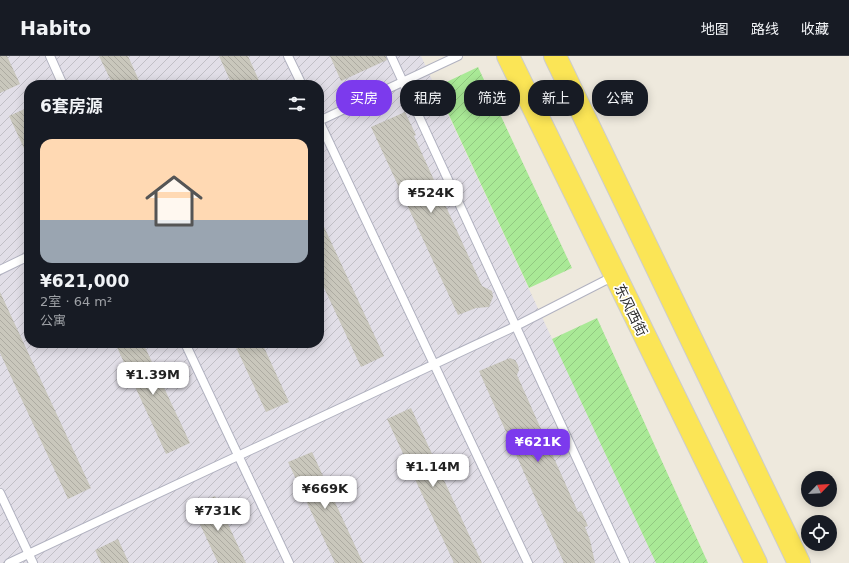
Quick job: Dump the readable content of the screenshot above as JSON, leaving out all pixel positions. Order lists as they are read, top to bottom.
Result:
{
  "streets": {
    "main road": ["东风西街"]
  },
  "north": "top right",
  "page": {
    "header": "Habito",
    "nav": ["地图", "路线", "收藏"],
    "chip": [
      "买房",
      "租房",
      "筛选",
      "新上",
      "公寓"
    ],
    "heading": "6套房源",
    "list": [
      {
        "name": "¥621,000",
        "note": "2室 · 64 m² · 公寓"
      }
    ],
    "price": [
      "¥524K",
      "¥1.39M",
      "¥621K",
      "¥1.14M",
      "¥669K",
      "¥731K"
    ]
  }
}
